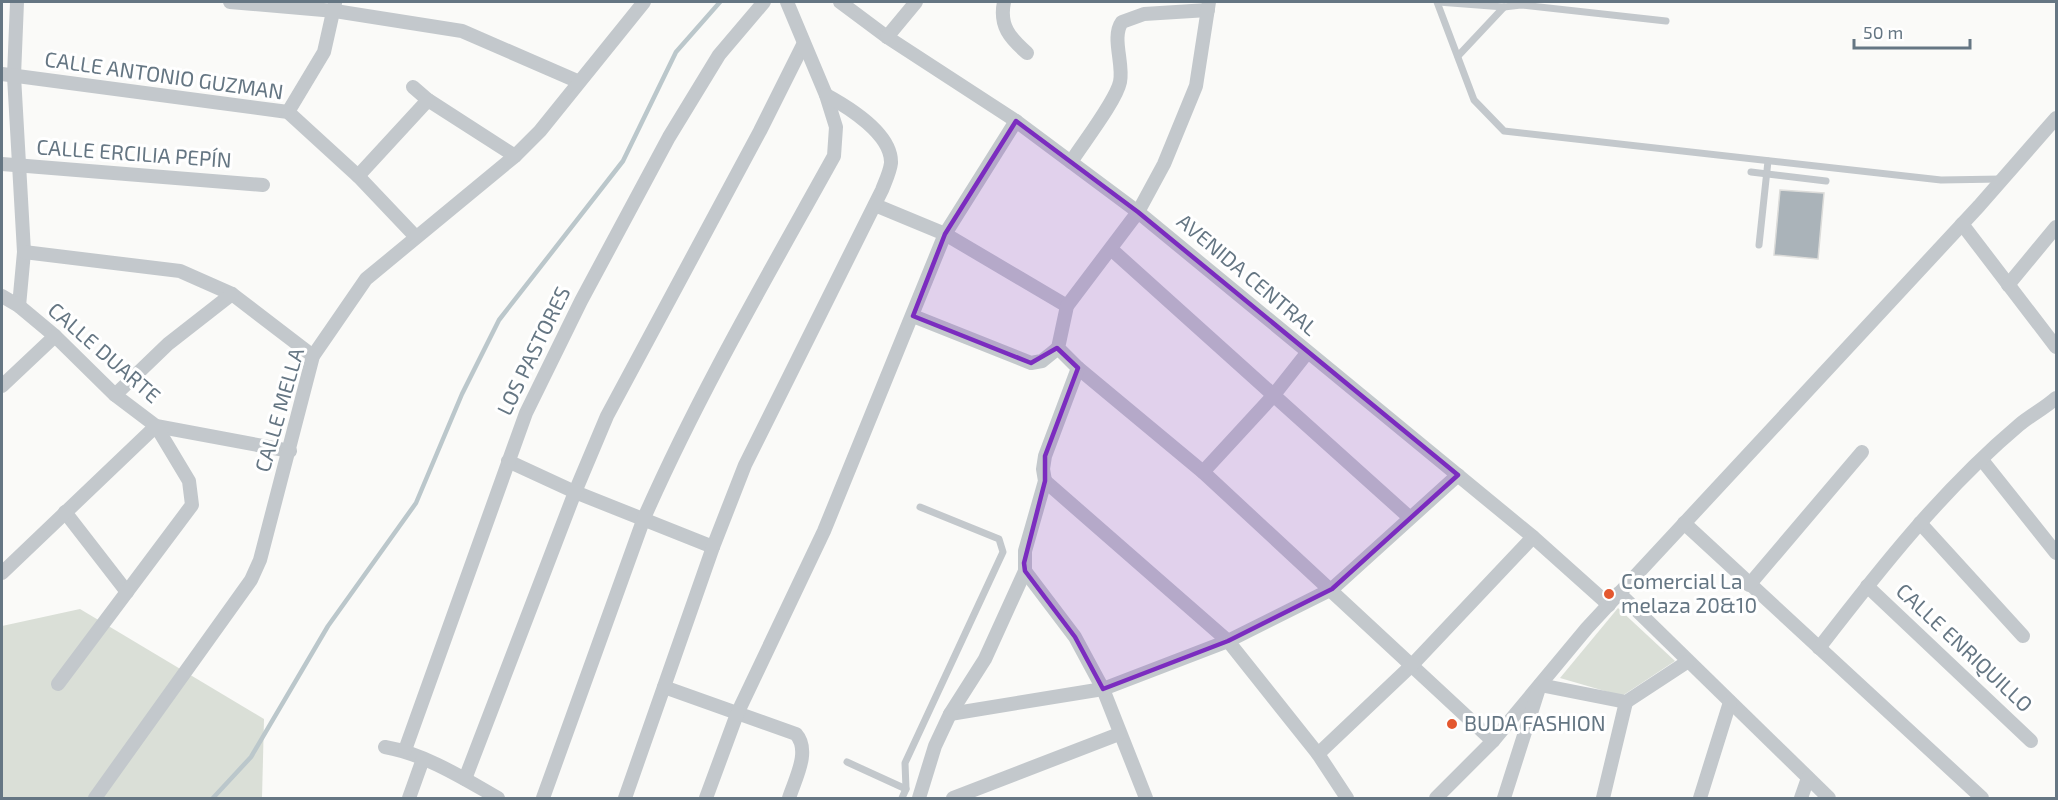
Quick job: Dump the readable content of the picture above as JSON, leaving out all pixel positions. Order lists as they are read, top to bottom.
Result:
{
  "streets": {
    "street": [
      "CALLE ANTONIO GUZMAN",
      "CALLE ERCILIA PEPÍN",
      "AVENIDA CENTRAL",
      "LOS PASTORES",
      "CALLE DUARTE",
      "CALLE MELLA",
      "CALLE ENRIQUILLO"
    ]
  },
  "crossings": [
    ["CALLE ANTONIO GUZMAN", "CALLE MELLA"],
    ["CALLE DUARTE", "CALLE MELLA"]
  ],
  "places": ["Comercial La melaza 20&10", "BUDA FASHION"],
  "scale_bar": "50 m"
}
